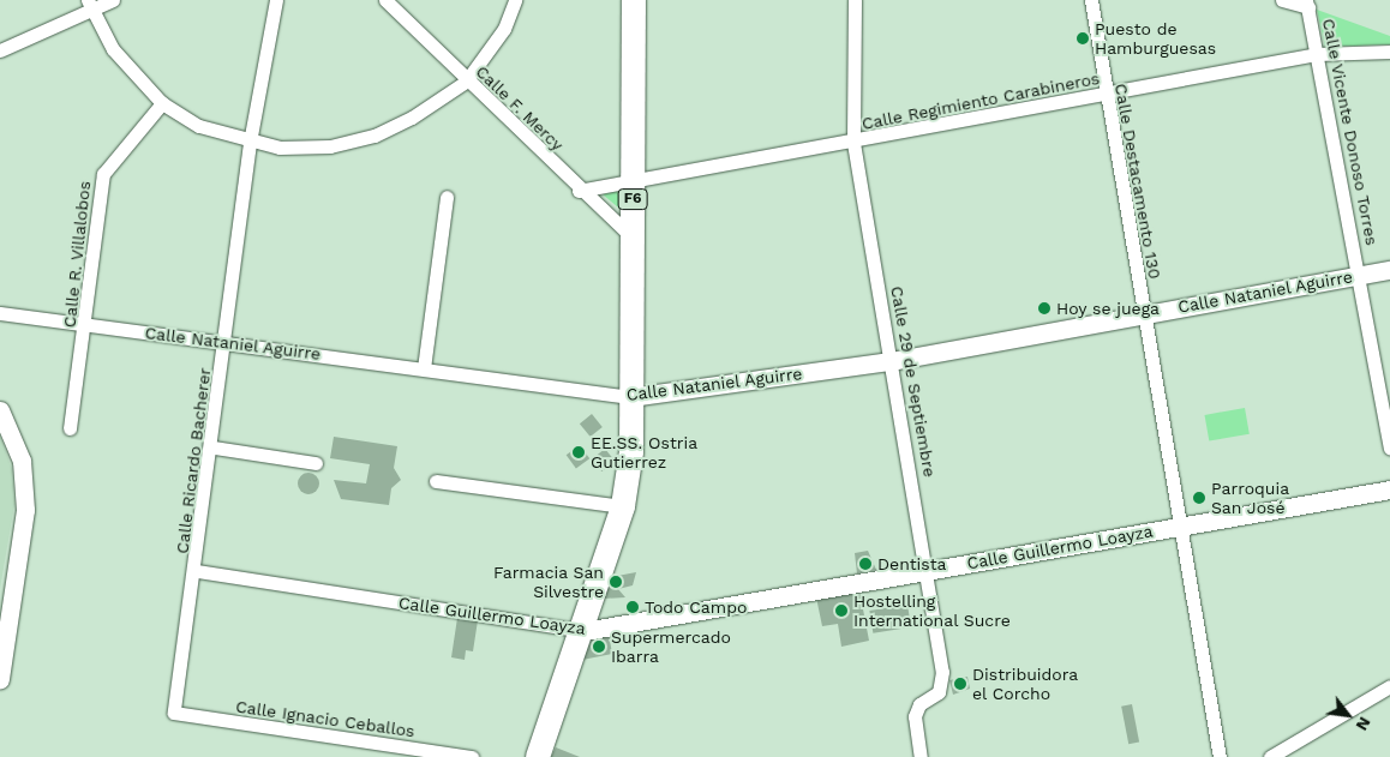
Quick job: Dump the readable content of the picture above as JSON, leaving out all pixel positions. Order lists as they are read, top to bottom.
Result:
{
  "streets": {
    "highway": ["F6"],
    "street": [
      "Calle Regimiento Carabineros",
      "Calle F. Mercy",
      "Calle Vicente Donoso Torres",
      "Calle Destacamento 130",
      "Calle R. Villalobos",
      "Calle Nataniel Aguirre",
      "Calle 29 de Septiembre",
      "Calle Ricardo Bacherer",
      "Calle Guillermo Loayza",
      "Calle Ignacio Ceballos"
    ]
  },
  "crossings": [
    ["Calle Regimiento Carabineros", "Calle F. Mercy"],
    ["Calle Regimiento Carabineros", "Calle Vicente Donoso Torres"],
    ["Calle Regimiento Carabineros", "Calle Destacamento 130"],
    ["Calle Regimiento Carabineros", "F6"],
    ["Calle Regimiento Carabineros", "Calle 29 de Septiembre"],
    ["Calle F. Mercy", "F6"],
    ["Calle Vicente Donoso Torres", "Calle Nataniel Aguirre"],
    ["Calle Destacamento 130", "Calle Nataniel Aguirre"],
    ["Calle Destacamento 130", "Calle Guillermo Loayza"],
    ["F6", "Calle Nataniel Aguirre"],
    ["F6", "Calle Guillermo Loayza"],
    ["Calle R. Villalobos", "Calle Nataniel Aguirre"],
    ["Calle Nataniel Aguirre", "Calle 29 de Septiembre"],
    ["Calle Nataniel Aguirre", "Calle Ricardo Bacherer"],
    ["Calle 29 de Septiembre", "Calle Guillermo Loayza"],
    ["Calle Ricardo Bacherer", "Calle Guillermo Loayza"],
    ["Calle Ricardo Bacherer", "Calle Ignacio Ceballos"]
  ],
  "places": [
    "Puesto de Hamburguesas",
    "Hoy se juega",
    "EE.SS. Ostria Gutierrez",
    "Parroquia San José",
    "Dentista",
    "Farmacia San Silvestre",
    "Todo Campo",
    "Hostelling International Sucre",
    "Supermercado Ibarra",
    "Distribuidora el Corcho"
  ],
  "north": "bottom right"
}
